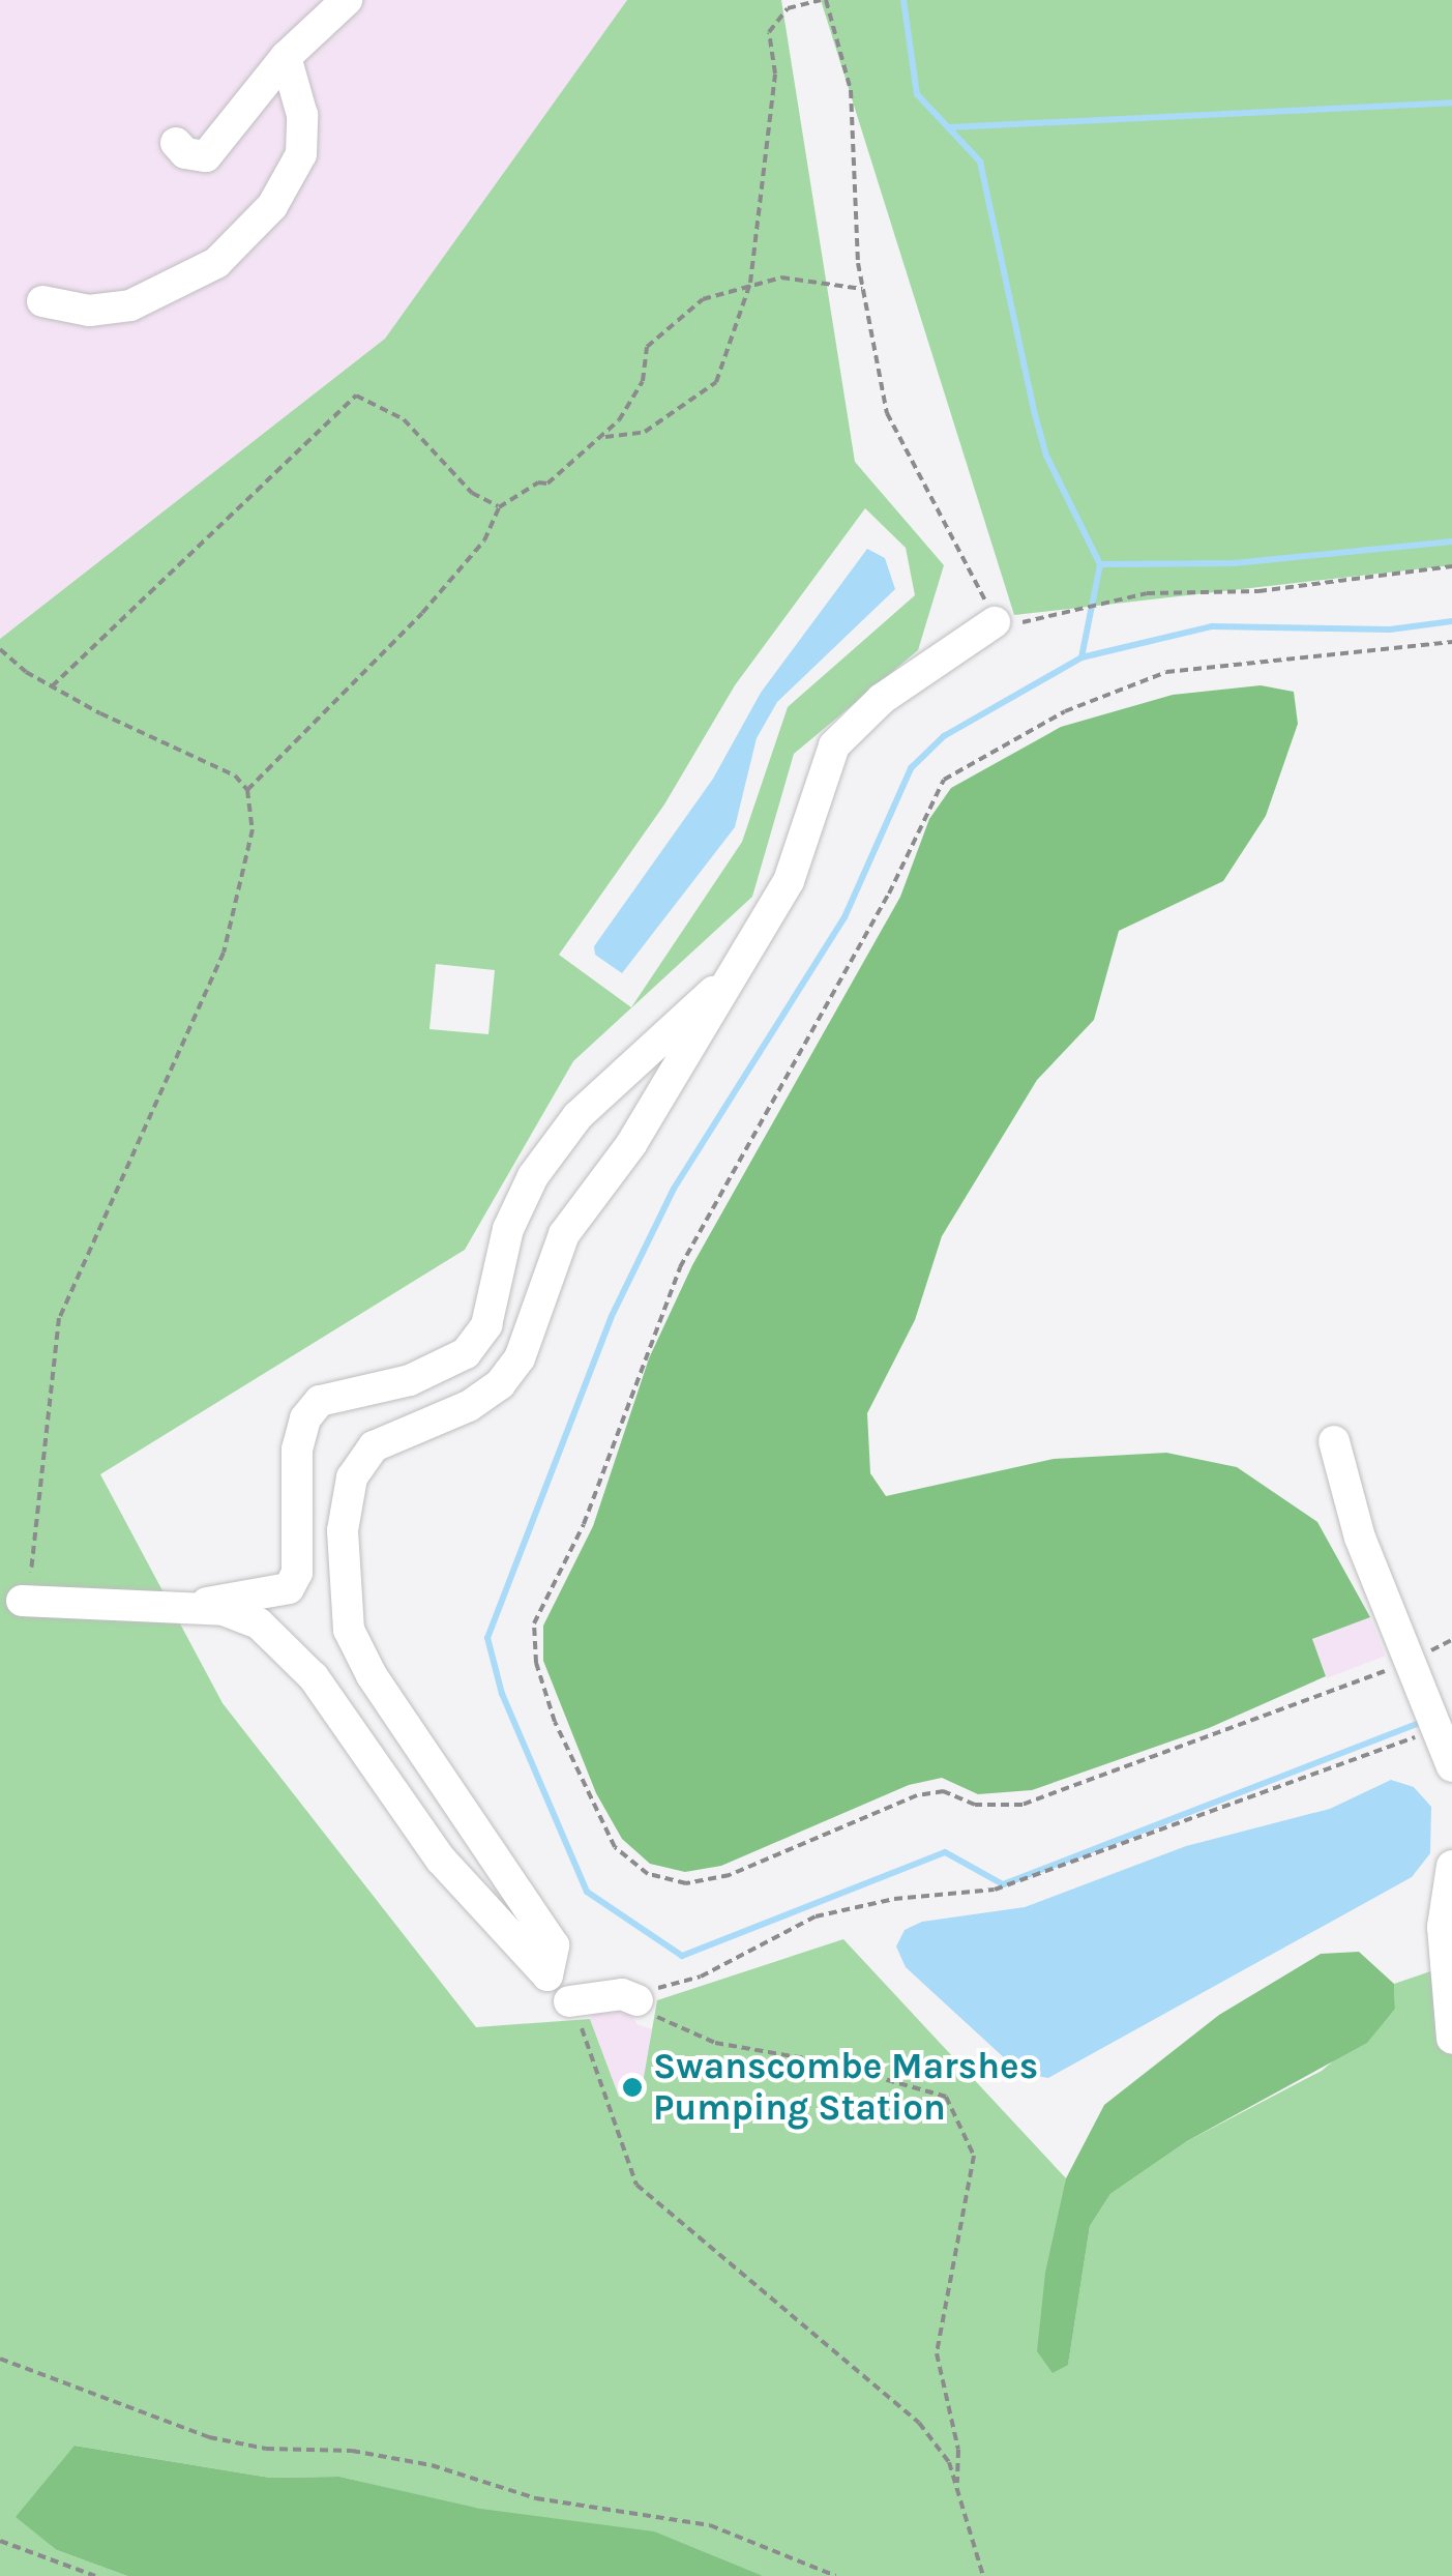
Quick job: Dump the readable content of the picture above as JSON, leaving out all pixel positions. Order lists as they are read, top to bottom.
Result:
{
  "places": ["Swanscombe Marshes Pumping Station"]
}
